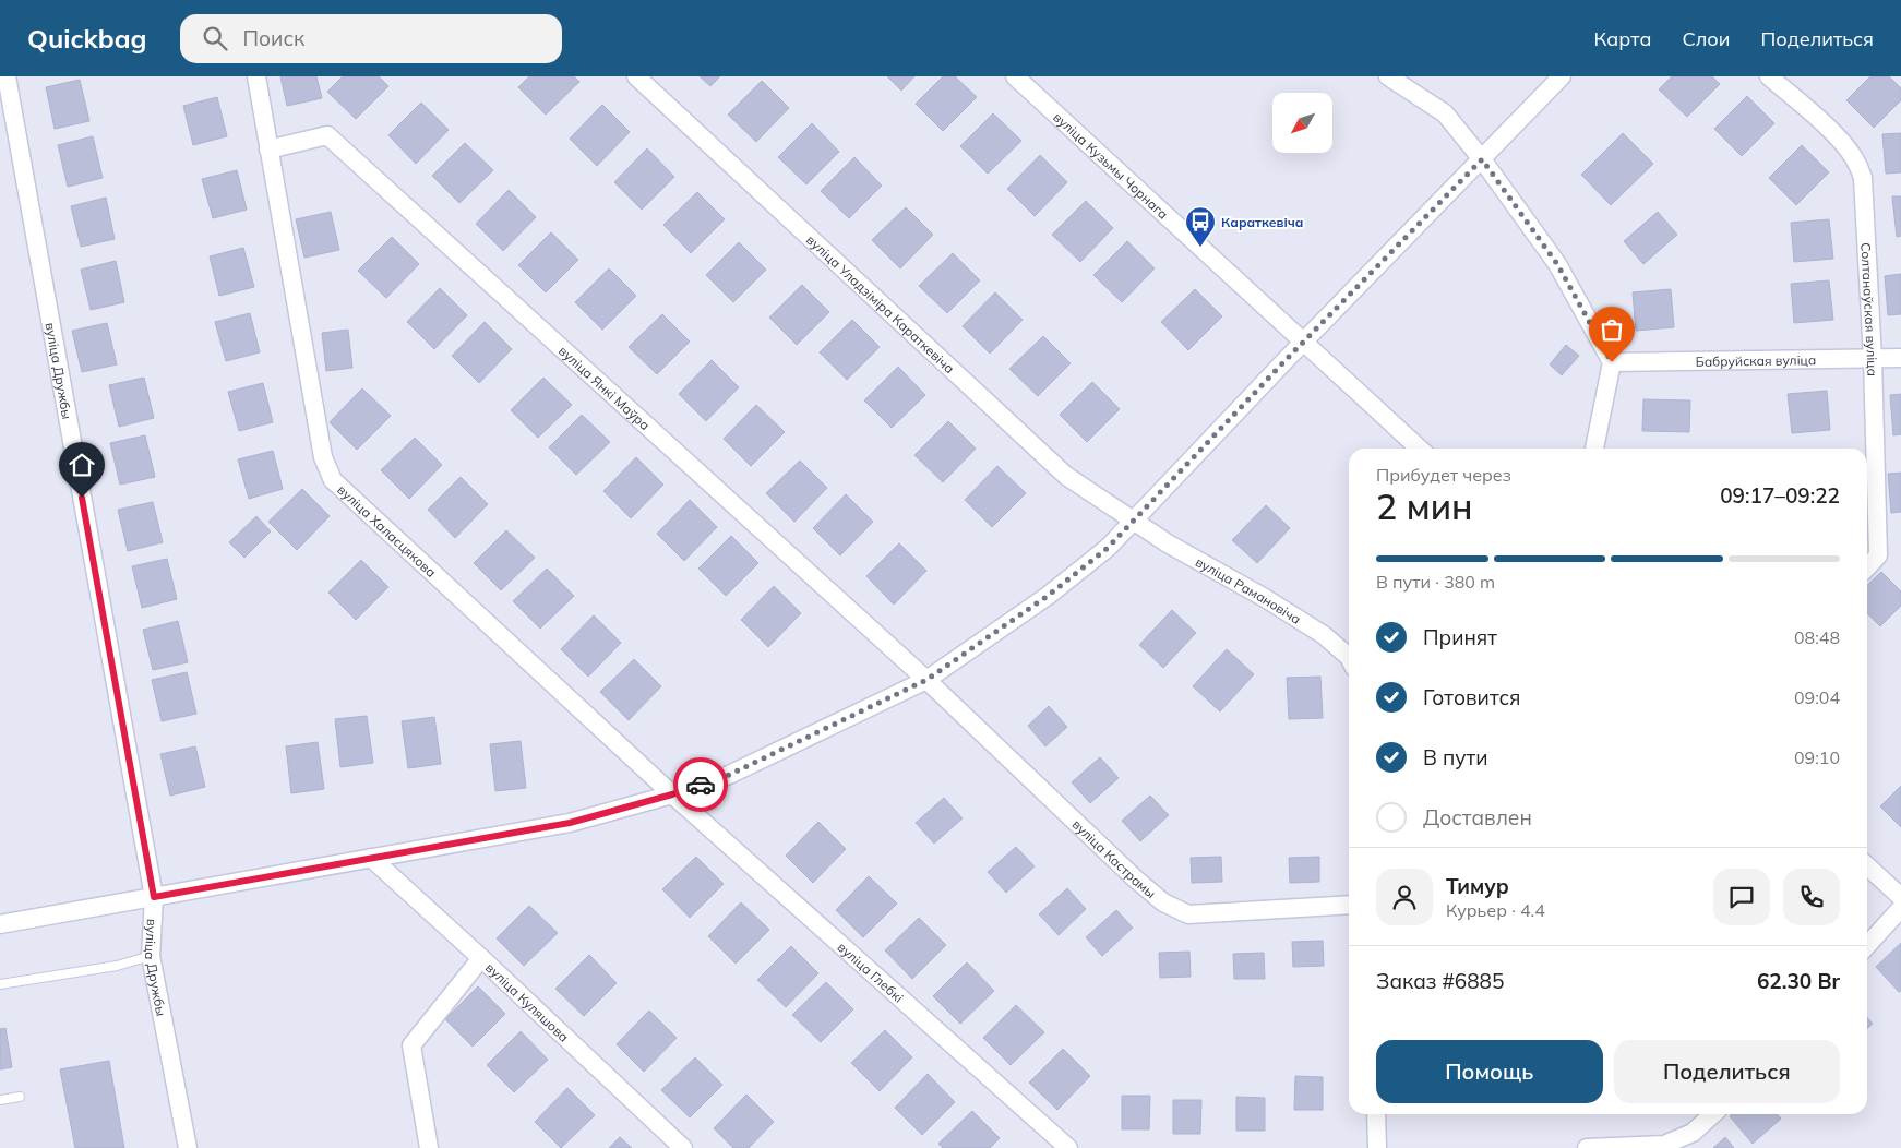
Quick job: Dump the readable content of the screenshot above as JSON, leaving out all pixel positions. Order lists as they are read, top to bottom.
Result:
{
  "streets": {
    "street": [
      "вуліца Кузьмы Чорнага",
      "вуліца Уладзіміра Караткевіча",
      "Солтанаўская вуліца",
      "Бабруйская вуліца",
      "вуліца Дружбы",
      "вуліца Янкі Маўра",
      "вуліца Халасцякова",
      "вуліца Рамановіча",
      "вуліца Кастрамы",
      "вуліца Глебкі",
      "вуліца Куляшова"
    ]
  },
  "crossings": [
    ["вуліца Уладзіміра Караткевіча", "вуліца Рамановіча"],
    ["Солтанаўская вуліца", "Бабруйская вуліца"],
    ["вуліца Янкі Маўра", "вуліца Халасцякова"],
    ["вуліца Янкі Маўра", "вуліца Кастрамы"],
    ["вуліца Халасцякова", "вуліца Глебкі"]
  ],
  "places": {
    "bus stop": ["Караткевіча"]
  },
  "north": "bottom left",
  "page": {
    "header": "Quickbag",
    "search": "Поиск",
    "nav": ["Карта", "Слои", "Поделиться"],
    "heading": ["2 мин", "Прибудет через", "09:17–09:22"],
    "panel": [
      "Тимур",
      "Курьер · 4.4",
      "Заказ #6885",
      "62.30 Br"
    ],
    "bar": "В пути · 380 m",
    "list": [
      ["Принят", "08:48"],
      ["Готовится", "09:04"],
      ["В пути", "09:10"],
      "Доставлен"
    ],
    "buttons": ["Помощь", "Поделиться"]
  }
}
